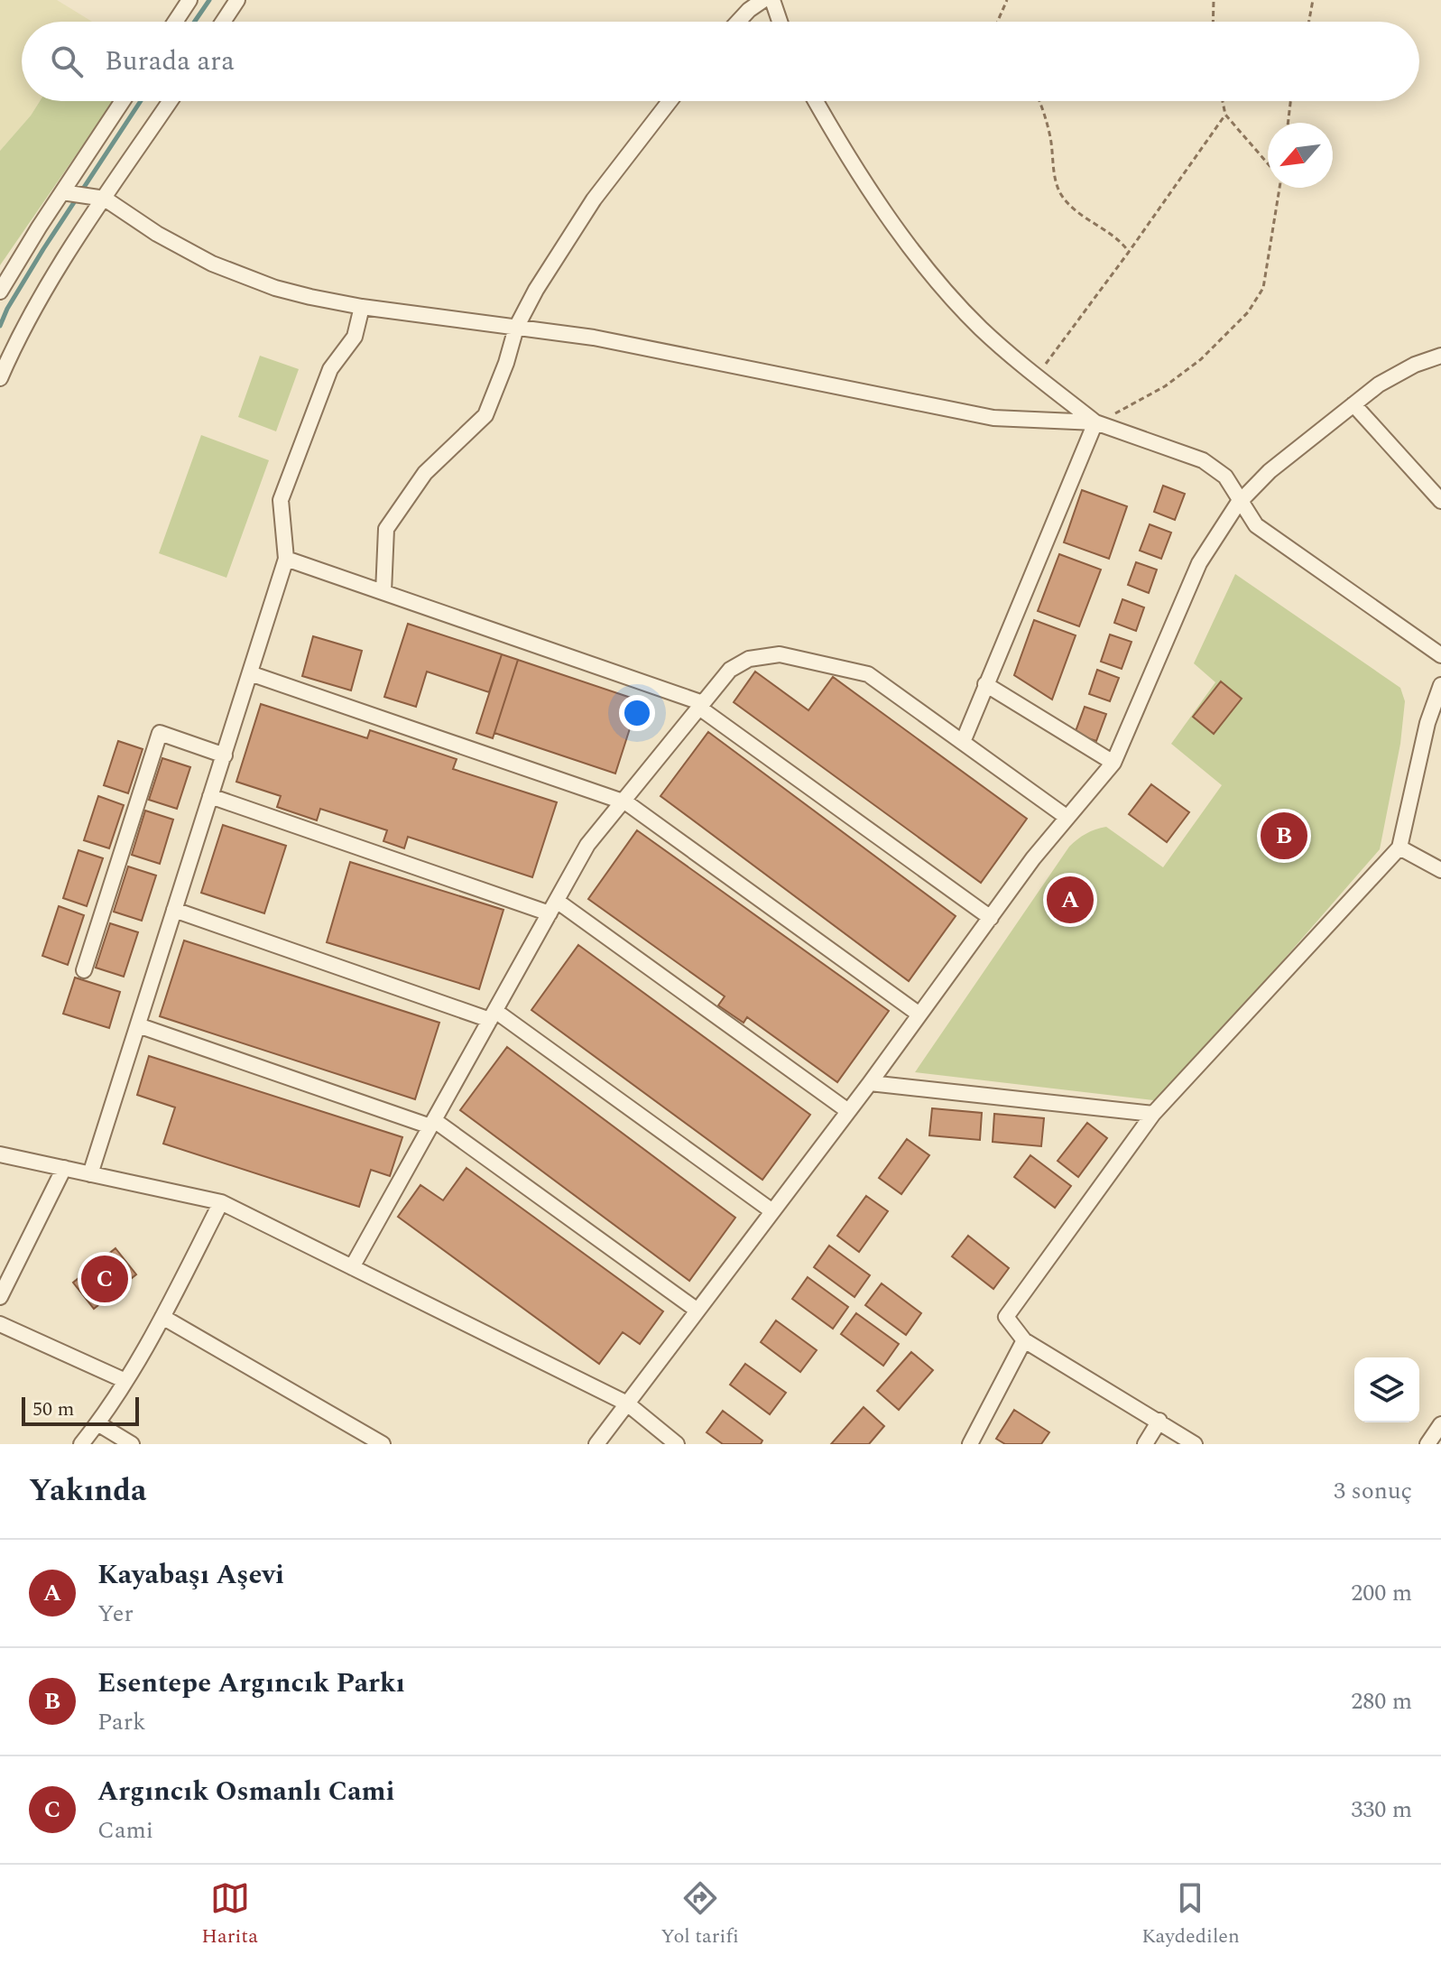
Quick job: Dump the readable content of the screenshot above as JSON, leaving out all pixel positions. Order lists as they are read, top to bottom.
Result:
{
  "scale_bar": "50 m",
  "north": "bottom left",
  "page": {
    "search": "Burada ara",
    "pins": ["B", "A", "C"],
    "scale": "50 m",
    "heading": ["Yakında", "3 sonuç"],
    "list": [
      {
        "mark": "A",
        "name": "Kayabaşı Aşevi",
        "note": "Yer",
        "value": "200 m"
      },
      {
        "mark": "B",
        "name": "Esentepe Argıncık Parkı",
        "note": "Park",
        "value": "280 m"
      },
      {
        "mark": "C",
        "name": "Argıncık Osmanlı Cami",
        "note": "Cami",
        "value": "330 m"
      }
    ],
    "nav": ["Harita", "Yol tarifi", "Kaydedilen"]
  }
}
